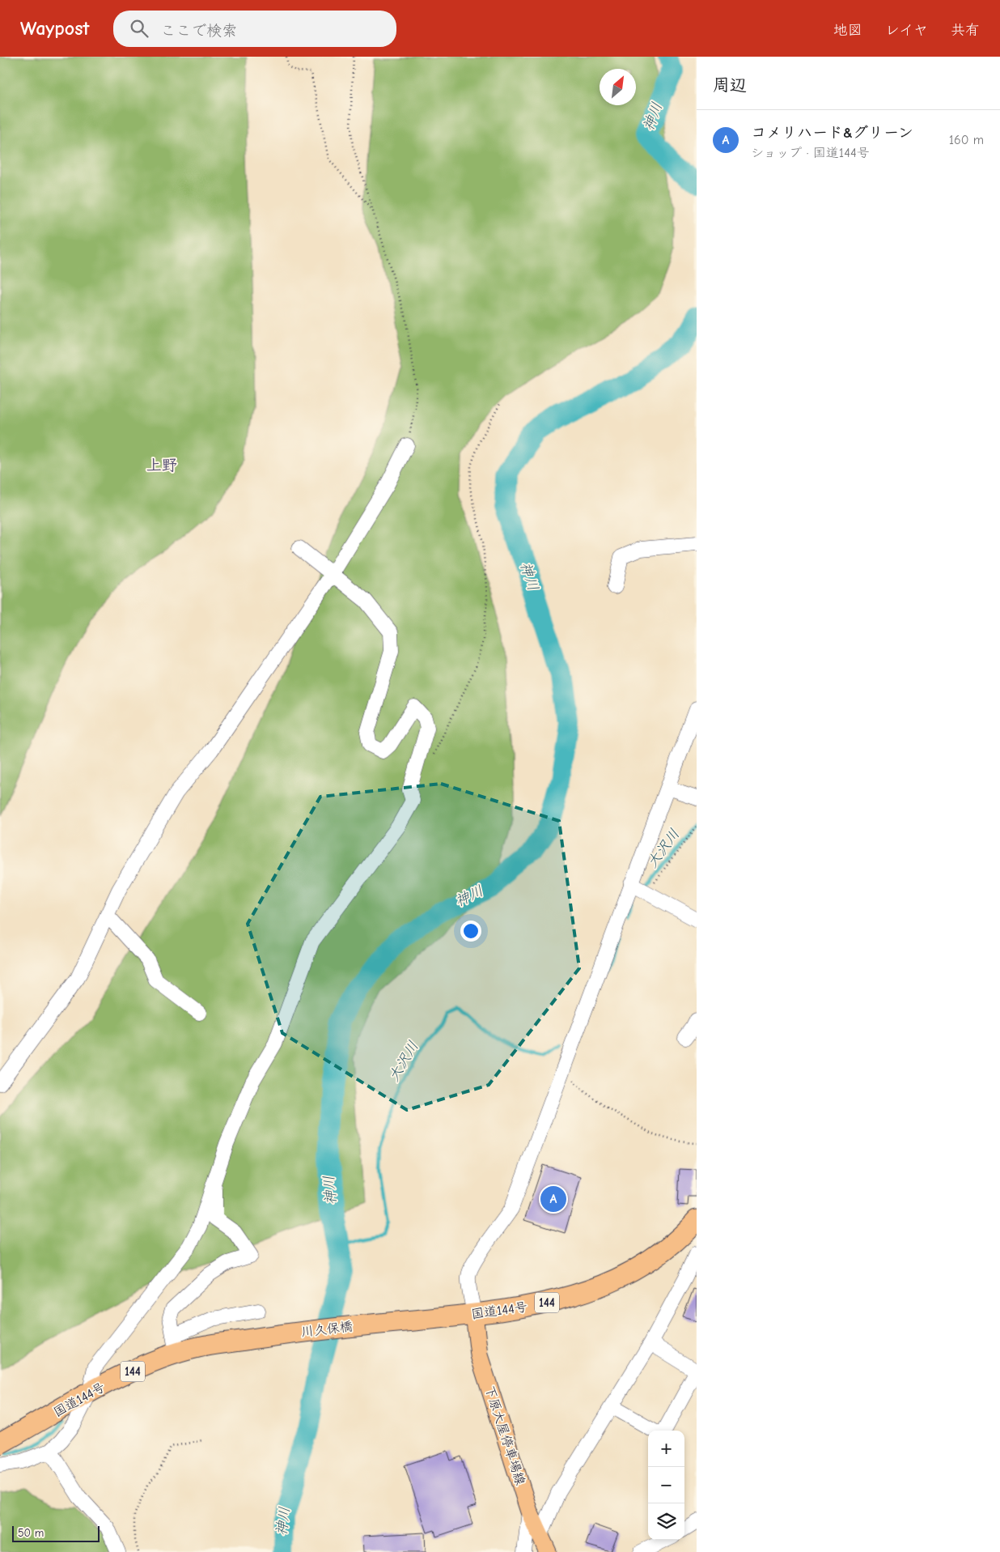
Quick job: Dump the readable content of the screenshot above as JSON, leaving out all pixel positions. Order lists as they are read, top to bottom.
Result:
{
  "streets": {
    "highway": ["144", "国道144号", "川久保橋"],
    "main road": ["下原大屋停車場線"]
  },
  "crossings": [
    ["国道144号", "川久保橋"],
    ["国道144号", "下原大屋停車場線"]
  ],
  "districts": ["上野"],
  "water": ["神川", "大沢川"],
  "scale_bar": "50 m",
  "north": "top right",
  "page": {
    "header": "Waypost",
    "search": "ここで検索",
    "nav": ["地図", "レイヤ", "共有"],
    "heading": "周辺",
    "list": [
      {
        "mark": "A",
        "name": "コメリハード&グリーン",
        "note": "ショップ · 国道144号",
        "value": "160 m"
      }
    ],
    "pins": "A",
    "map_buttons": ["+", "−"],
    "scale": "50 m"
  }
}
